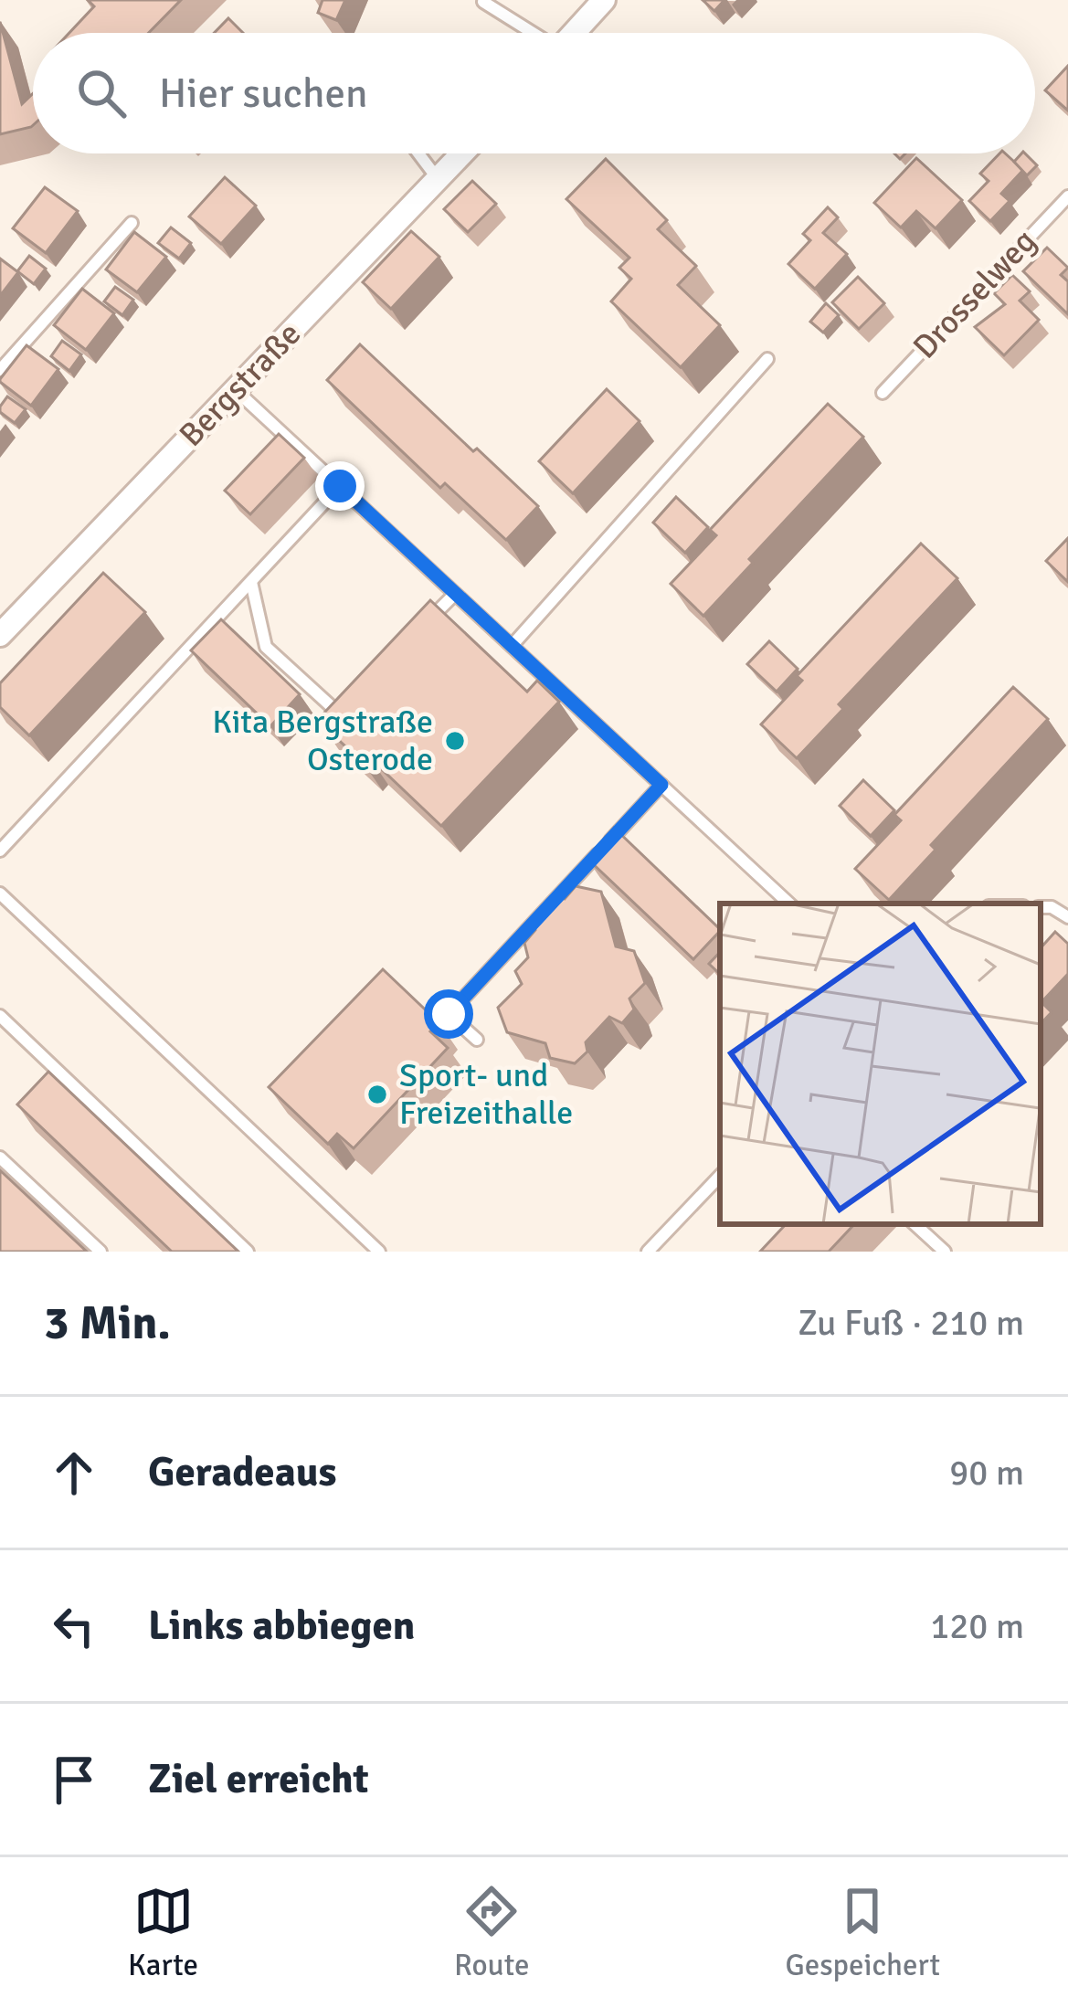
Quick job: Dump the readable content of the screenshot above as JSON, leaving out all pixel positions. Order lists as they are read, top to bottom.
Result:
{
  "streets": {
    "street": ["Bergstraße"],
    "lane": ["Drosselweg"]
  },
  "places": ["Kita Bergstraße Osterode", "Sport- und Freizeithalle"],
  "page": {
    "search": "Hier suchen",
    "heading": ["3 Min.", "Zu Fuß · 210 m"],
    "list": [
      ["Geradeaus", "90 m"],
      ["Links abbiegen", "120 m"],
      "Ziel erreicht"
    ],
    "nav": ["Karte", "Route", "Gespeichert"]
  }
}
